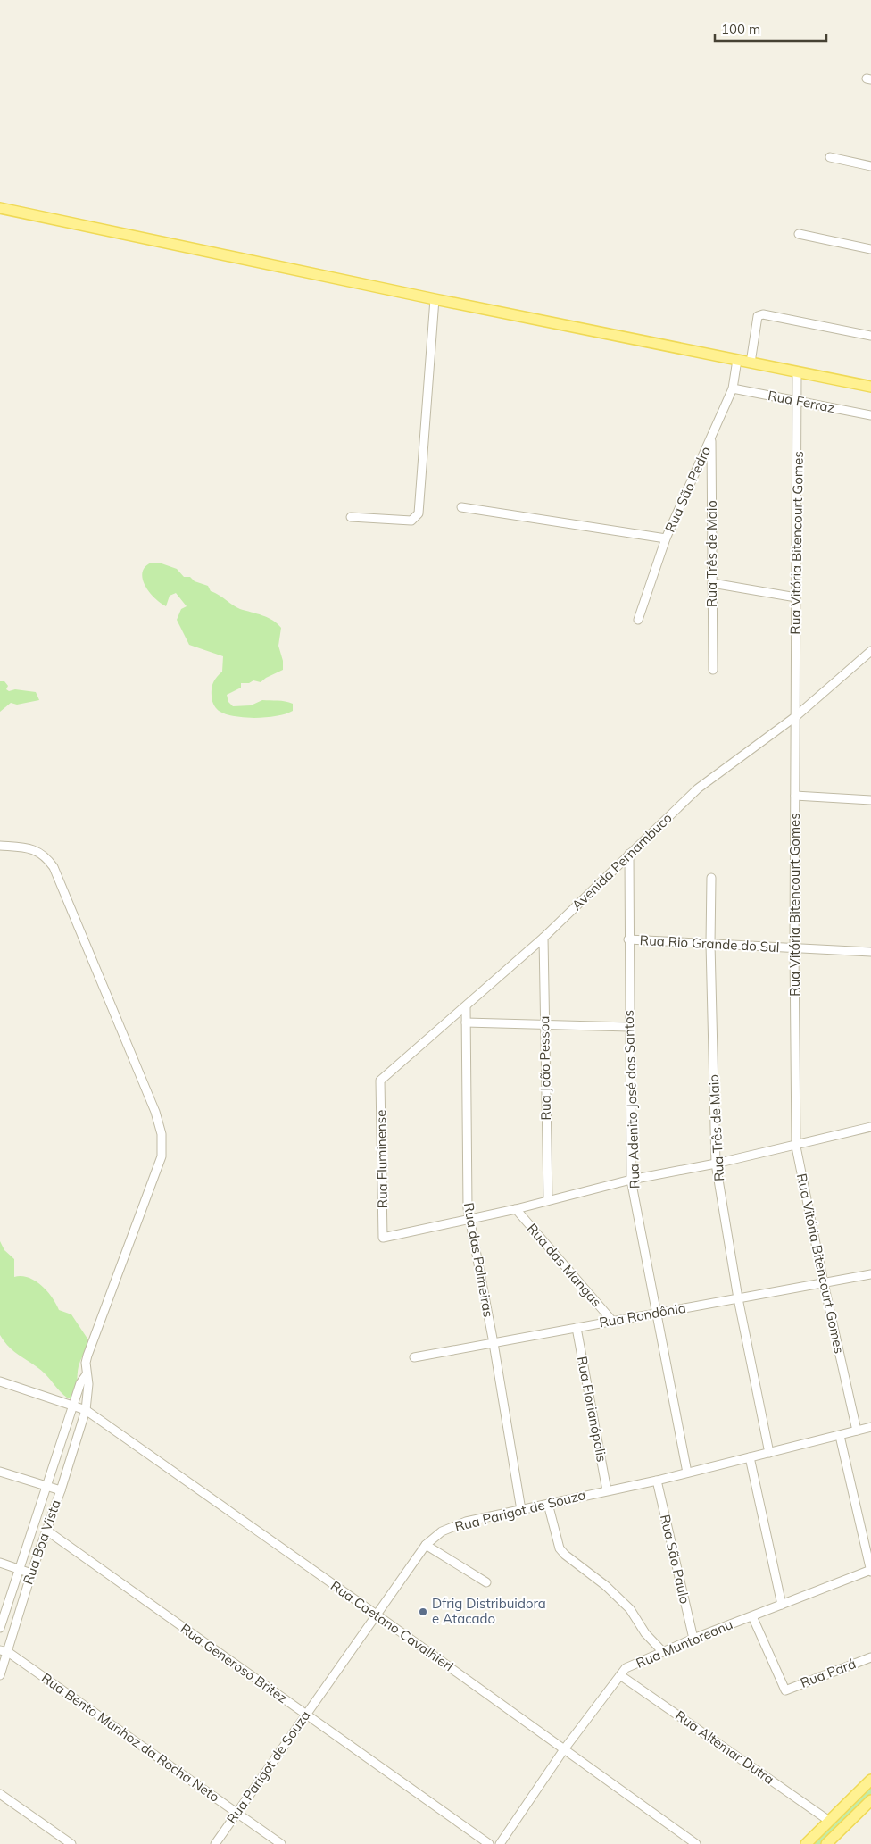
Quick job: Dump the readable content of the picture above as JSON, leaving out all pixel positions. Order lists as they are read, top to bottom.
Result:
{
  "streets": {
    "street": [
      "Rua Ferraz",
      "Rua São Pedro",
      "Rua Vitória Bitencourt Gomes",
      "Rua Três de Maio",
      "Avenida Pernambuco",
      "Rua Rio Grande do Sul",
      "Rua João Pessoa",
      "Rua Adenito José dos Santos",
      "Rua Fluminense",
      "Rua das Palmeiras",
      "Rua das Mangas",
      "Rua Rondônia",
      "Rua Florianópolis",
      "Rua Parigot de Souza",
      "Rua Boa Vista",
      "Rua São Paulo",
      "Rua Caetano Cavalhieri",
      "Rua Muntoreanu",
      "Rua Generoso Britez",
      "Rua Pará",
      "Rua Bento Munhoz da Rocha Neto",
      "Rua Altemar Dutra"
    ]
  },
  "crossings": [
    ["Rua Ferraz", "Rua São Pedro"],
    ["Rua Ferraz", "Rua Vitória Bitencourt Gomes"],
    ["Rua São Pedro", "Rua Três de Maio"],
    ["Rua Vitória Bitencourt Gomes", "Avenida Pernambuco"],
    ["Rua Vitória Bitencourt Gomes", "Rua Rio Grande do Sul"],
    ["Rua Vitória Bitencourt Gomes", "Rua Rondônia"],
    ["Rua Vitória Bitencourt Gomes", "Rua Parigot de Souza"],
    ["Rua Três de Maio", "Rua Rio Grande do Sul"],
    ["Rua Três de Maio", "Rua Rondônia"],
    ["Rua Três de Maio", "Rua Parigot de Souza"],
    ["Avenida Pernambuco", "Rua João Pessoa"],
    ["Avenida Pernambuco", "Rua Adenito José dos Santos"],
    ["Avenida Pernambuco", "Rua Fluminense"],
    ["Avenida Pernambuco", "Rua das Palmeiras"],
    ["Rua Rio Grande do Sul", "Rua Adenito José dos Santos"],
    ["Rua Adenito José dos Santos", "Rua Rondônia"],
    ["Rua Adenito José dos Santos", "Rua Parigot de Souza"],
    ["Rua Fluminense", "Rua das Palmeiras"],
    ["Rua das Palmeiras", "Rua Rondônia"],
    ["Rua das Palmeiras", "Rua Parigot de Souza"],
    ["Rua das Mangas", "Rua Rondônia"],
    ["Rua Rondônia", "Rua Florianópolis"],
    ["Rua Florianópolis", "Rua Parigot de Souza"],
    ["Rua Parigot de Souza", "Rua São Paulo"],
    ["Rua Parigot de Souza", "Rua Caetano Cavalhieri"],
    ["Rua Parigot de Souza", "Rua Generoso Britez"],
    ["Rua Parigot de Souza", "Rua Bento Munhoz da Rocha Neto"],
    ["Rua Boa Vista", "Rua Caetano Cavalhieri"],
    ["Rua Boa Vista", "Rua Generoso Britez"],
    ["Rua Boa Vista", "Rua Bento Munhoz da Rocha Neto"],
    ["Rua São Paulo", "Rua Muntoreanu"],
    ["Rua Caetano Cavalhieri", "Rua Muntoreanu"],
    ["Rua Muntoreanu", "Rua Pará"],
    ["Rua Muntoreanu", "Rua Altemar Dutra"]
  ],
  "places": ["Dfrig Distribuidora e Atacado"],
  "scale_bar": "100 m"
}
